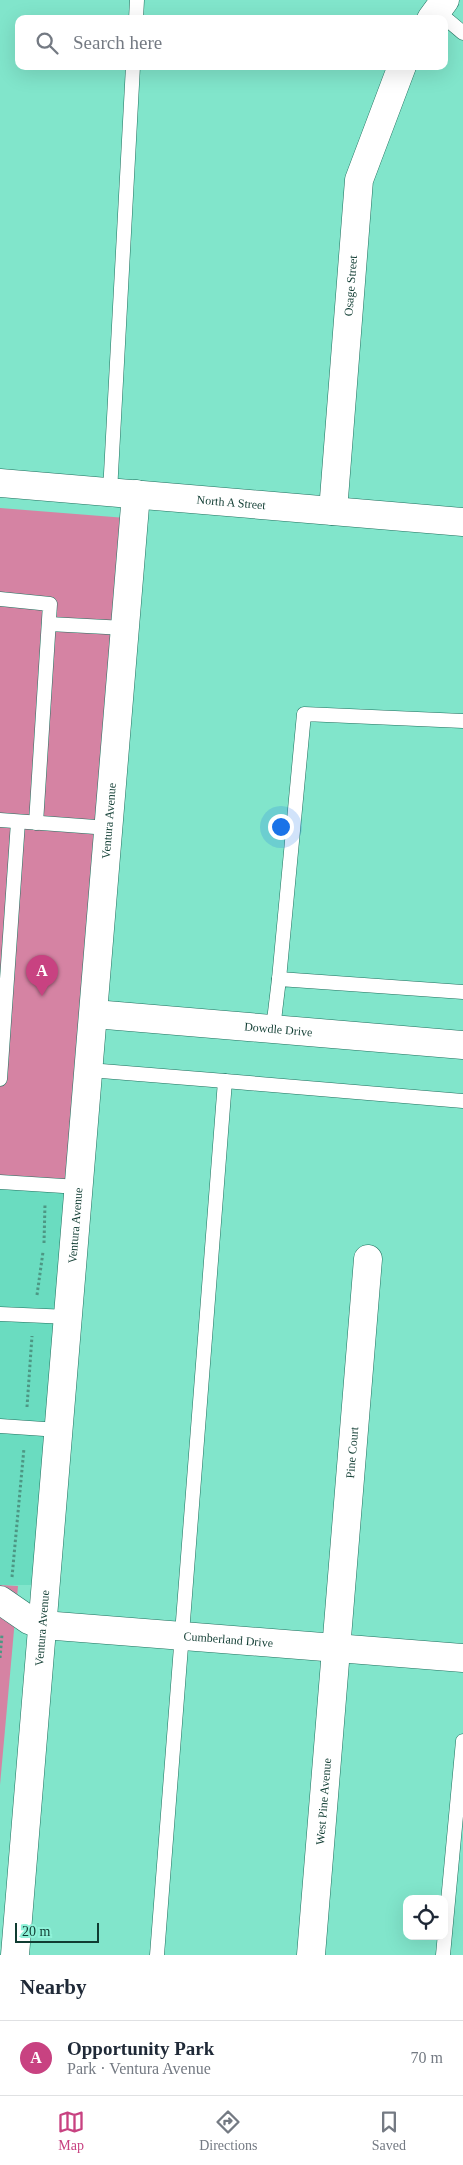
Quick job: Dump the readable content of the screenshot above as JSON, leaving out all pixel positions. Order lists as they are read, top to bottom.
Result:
{
  "streets": {
    "street": [
      "Osage Street",
      "North A Street",
      "Ventura Avenue",
      "Dowdle Drive",
      "Pine Court",
      "Cumberland Drive",
      "West Pine Avenue"
    ]
  },
  "crossings": [
    ["Osage Street", "North A Street"],
    ["North A Street", "Ventura Avenue"],
    ["Ventura Avenue", "Dowdle Drive"],
    ["Ventura Avenue", "Cumberland Drive"],
    ["Pine Court", "Cumberland Drive"],
    ["Pine Court", "West Pine Avenue"],
    ["Cumberland Drive", "West Pine Avenue"]
  ],
  "scale_bar": "20 m",
  "page": {
    "search": "Search here",
    "pins": "A",
    "scale": "20 m",
    "heading": "Nearby",
    "list": [
      {
        "mark": "A",
        "name": "Opportunity Park",
        "note": "Park · Ventura Avenue",
        "value": "70 m"
      }
    ],
    "nav": ["Map", "Directions", "Saved"]
  }
}
